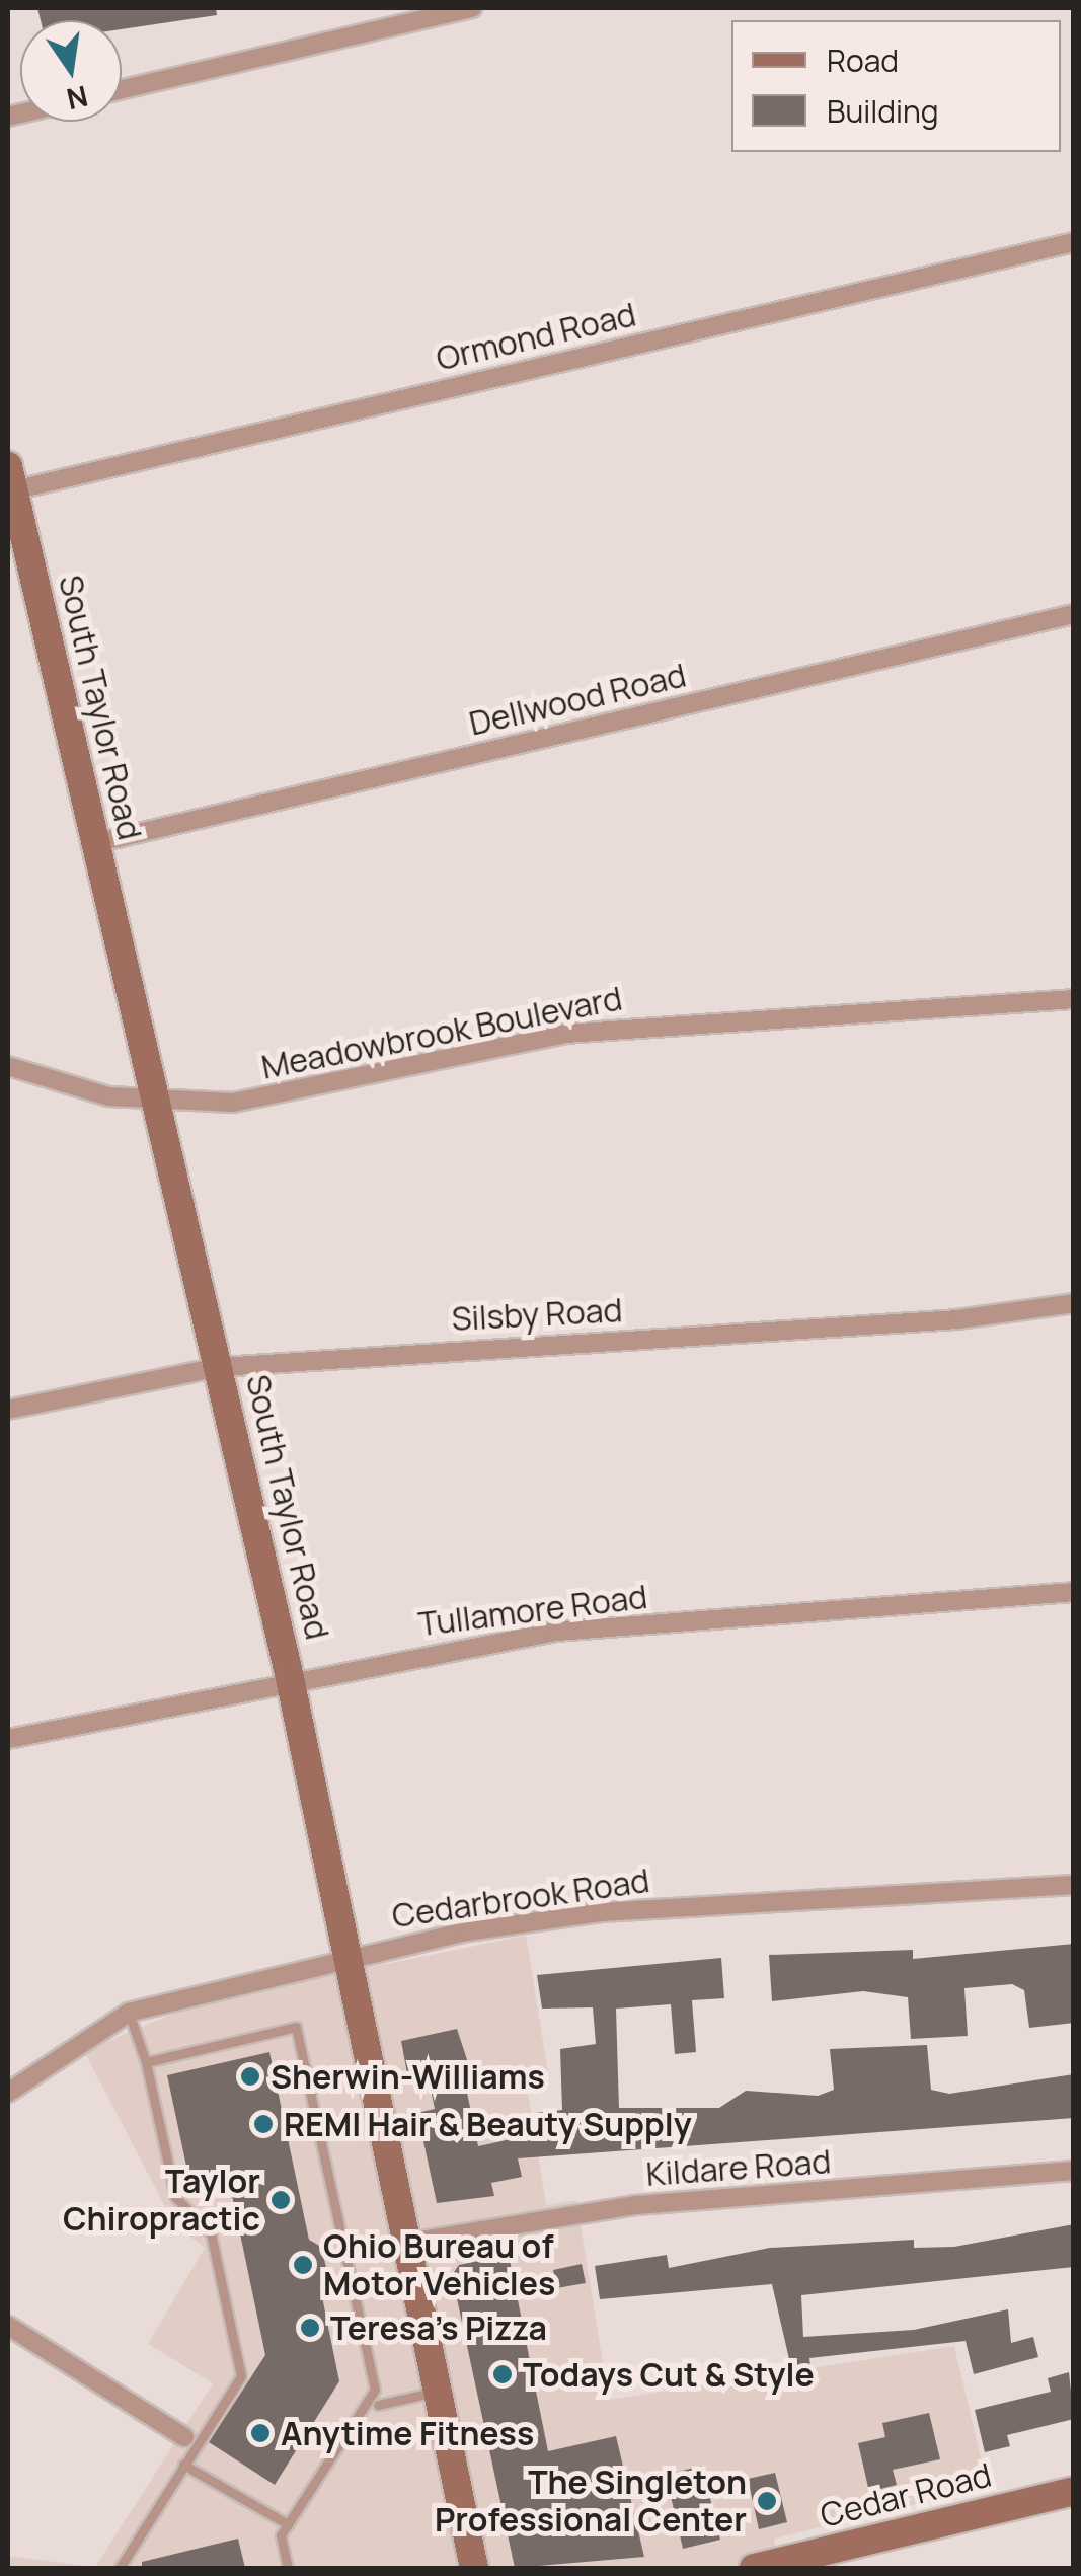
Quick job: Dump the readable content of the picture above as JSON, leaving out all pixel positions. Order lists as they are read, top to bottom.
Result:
{
  "streets": {
    "main road": ["South Taylor Road", "Cedar Road"],
    "street": [
      "Ormond Road",
      "Dellwood Road",
      "Meadowbrook Boulevard",
      "Silsby Road",
      "Tullamore Road",
      "Cedarbrook Road",
      "Kildare Road"
    ]
  },
  "crossings": [
    ["Ormond Road", "South Taylor Road"],
    ["Dellwood Road", "South Taylor Road"],
    ["South Taylor Road", "Meadowbrook Boulevard"],
    ["South Taylor Road", "Silsby Road"],
    ["South Taylor Road", "Tullamore Road"],
    ["South Taylor Road", "Cedarbrook Road"],
    ["South Taylor Road", "Kildare Road"]
  ],
  "places": [
    "Sherwin-Williams",
    "REMI Hair & Beauty Supply",
    "Taylor Chiropractic",
    "Ohio Bureau of Motor Vehicles",
    "Teresa's Pizza",
    "Todays Cut & Style",
    "Anytime Fitness",
    "The Singleton Professional Center"
  ],
  "legend": ["Road", "Building"],
  "north": "bottom"
}
